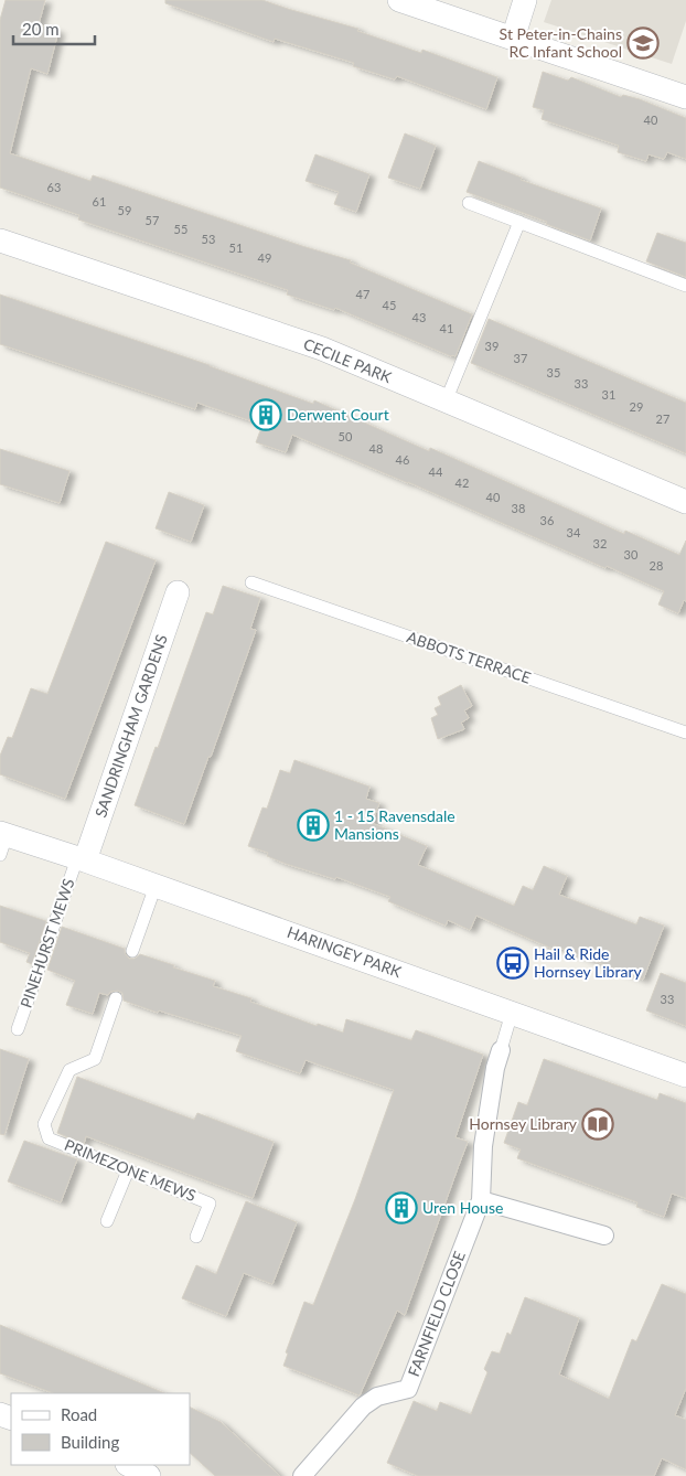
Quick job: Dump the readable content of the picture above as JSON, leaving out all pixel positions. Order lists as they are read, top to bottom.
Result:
{
  "streets": {
    "street": [
      "CECILE PARK",
      "SANDRINGHAM GARDENS",
      "HARINGEY PARK",
      "FARNFIELD CLOSE"
    ],
    "lane": ["ABBOTS TERRACE", "PINEHURST MEWS", "PRIMEZONE MEWS"]
  },
  "crossings": [
    ["SANDRINGHAM GARDENS", "PINEHURST MEWS"],
    ["SANDRINGHAM GARDENS", "HARINGEY PARK"],
    ["PINEHURST MEWS", "HARINGEY PARK"]
  ],
  "places": {
    "school or university": ["St Peter-in-Chains RC Infant School"],
    "building": ["Derwent Court", "1 - 15 Ravensdale Mansions", "Uren House"],
    "bus stop": ["Hail & Ride Hornsey Library"],
    "library": ["Hornsey Library"]
  },
  "house_numbers": [
    "40",
    "63",
    "61",
    "59",
    "57",
    "55",
    "53",
    "51",
    "49",
    "47",
    "45",
    "43",
    "41",
    "39",
    "37",
    "35",
    "33",
    "31",
    "29",
    "27",
    "50",
    "48",
    "46",
    "44",
    "42",
    "40",
    "38",
    "36",
    "34",
    "32",
    "30",
    "28",
    "33"
  ],
  "legend": ["Road", "Building"],
  "scale_bar": "20 m"
}
